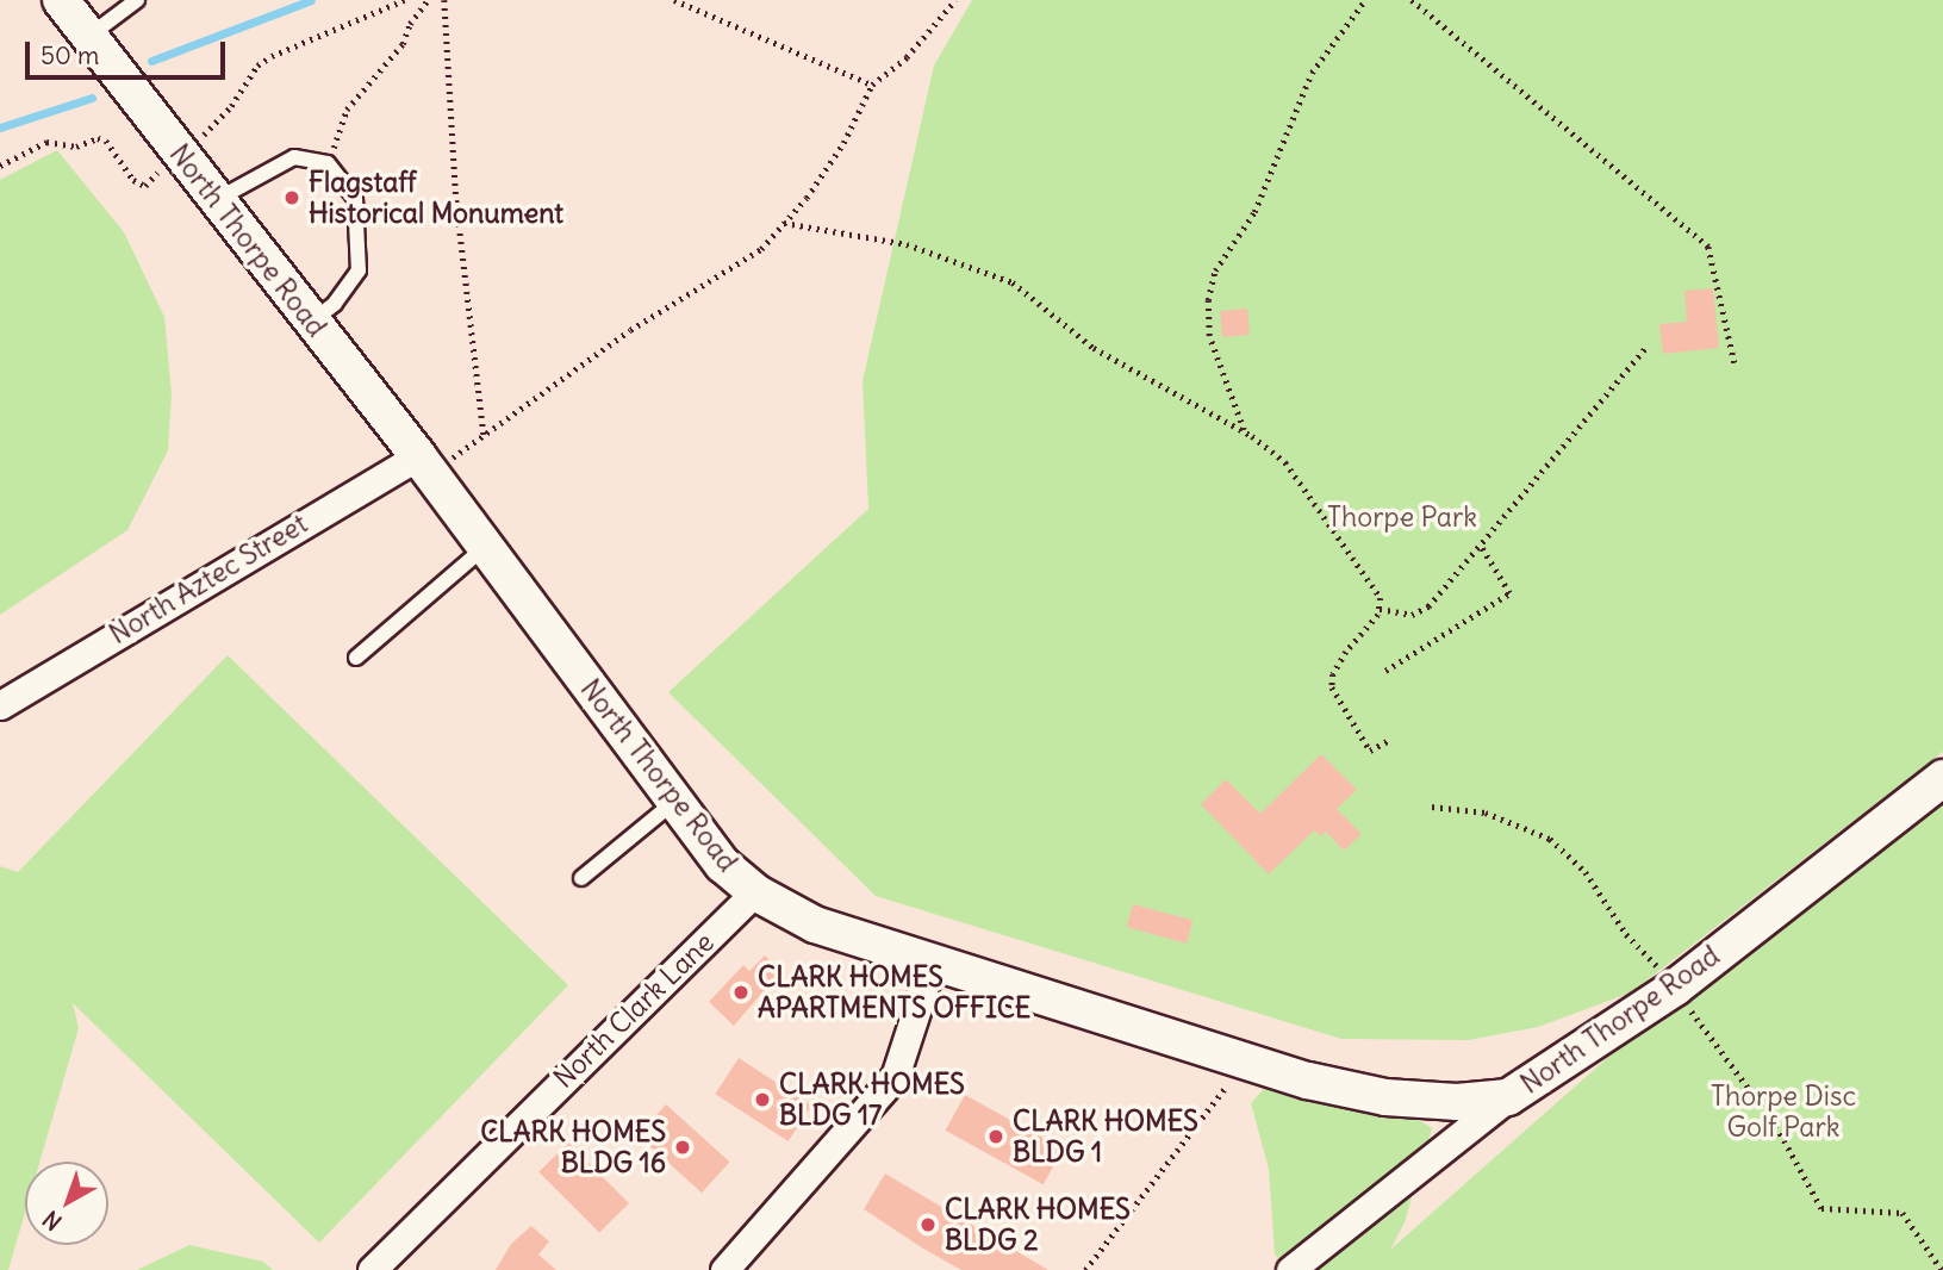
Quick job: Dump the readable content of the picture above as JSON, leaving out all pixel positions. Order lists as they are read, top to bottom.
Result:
{
  "streets": {
    "street": ["North Thorpe Road", "North Aztec Street", "North Clark Lane"]
  },
  "crossings": [
    ["North Thorpe Road", "North Aztec Street"],
    ["North Thorpe Road", "North Clark Lane"]
  ],
  "parks": ["Thorpe Park", "Thorpe Disc Golf Park"],
  "places": [
    "Flagstaff Historical Monument",
    "CLARK HOMES APARTMENTS OFFICE",
    "CLARK HOMES BLDG 17",
    "CLARK HOMES BLDG 1",
    "CLARK HOMES BLDG 16",
    "CLARK HOMES BLDG 2"
  ],
  "scale_bar": "50 m",
  "north": "bottom left"
}
